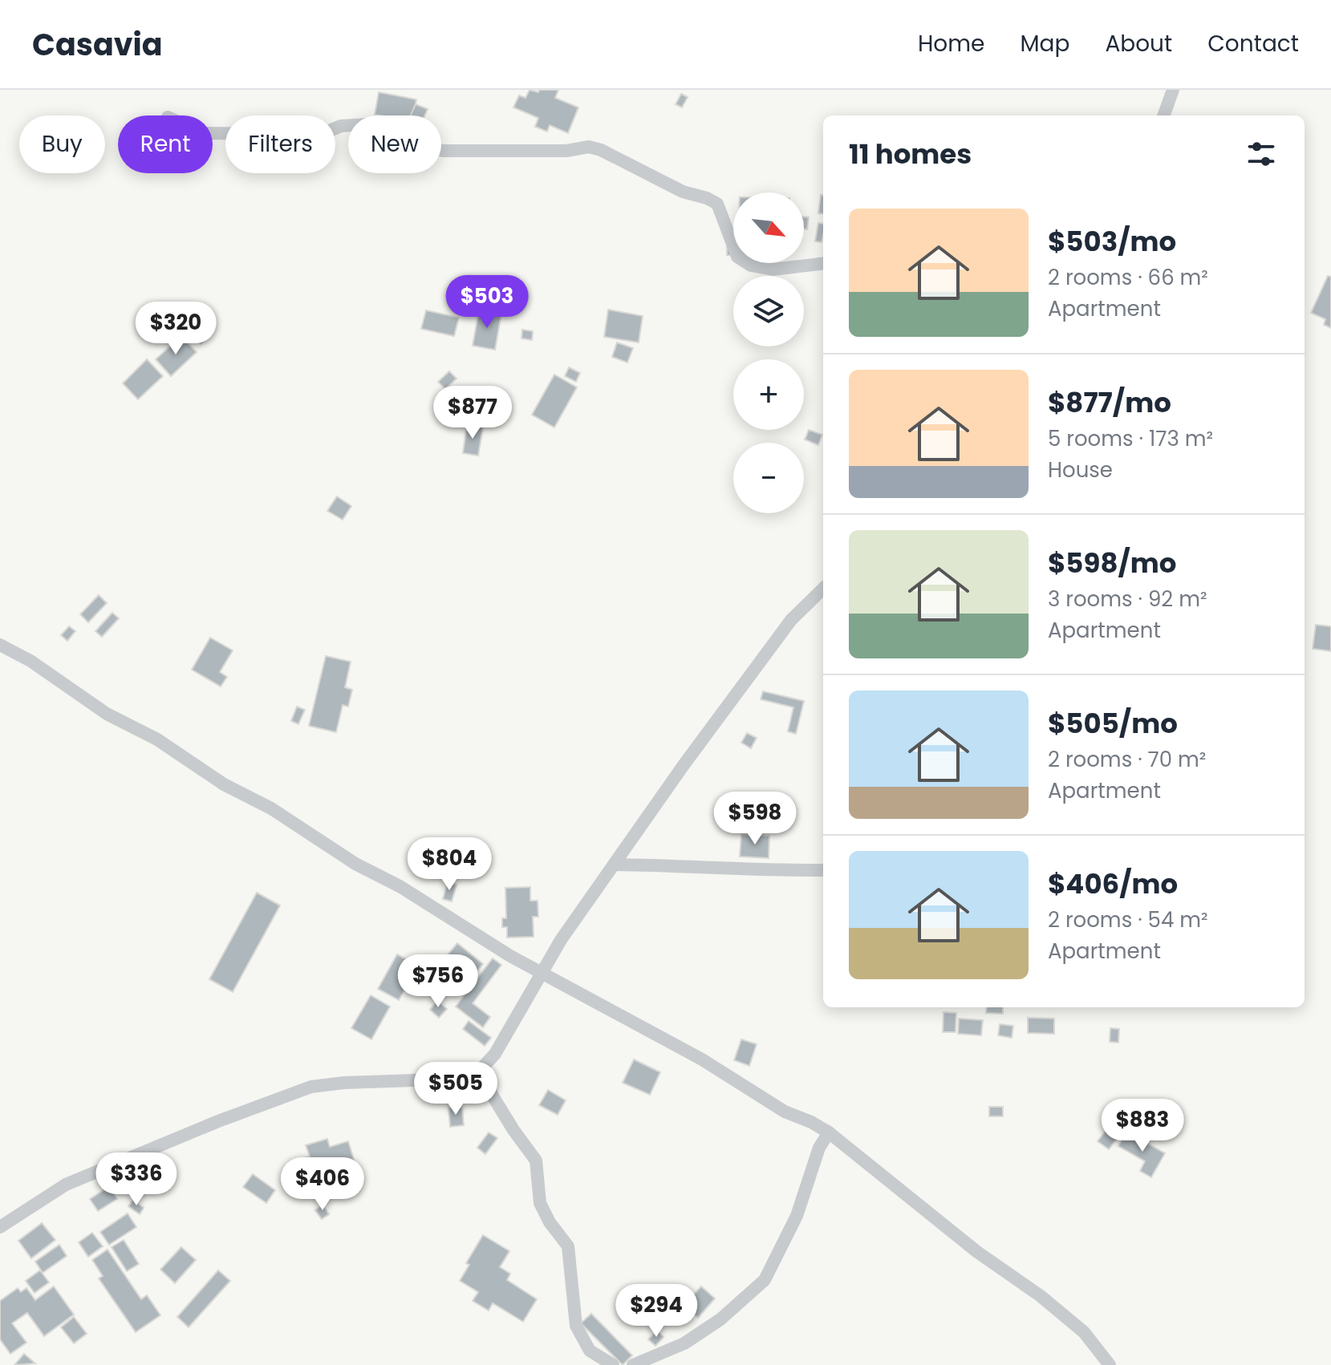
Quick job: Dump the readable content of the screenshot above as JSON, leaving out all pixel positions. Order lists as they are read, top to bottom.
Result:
{
  "north": "bottom right",
  "page": {
    "header": "Casavia",
    "nav": [
      "Home",
      "Map",
      "About",
      "Contact"
    ],
    "chip": [
      "Buy",
      "Rent",
      "Filters",
      "New"
    ],
    "heading": "11 homes",
    "map_buttons": ["+", "−"],
    "list": [
      {
        "name": "$503/mo",
        "note": "2 rooms · 66 m² · Apartment"
      },
      {
        "name": "$877/mo",
        "note": "5 rooms · 173 m² · House"
      },
      {
        "name": "$598/mo",
        "note": "3 rooms · 92 m² · Apartment"
      },
      {
        "name": "$505/mo",
        "note": "2 rooms · 70 m² · Apartment"
      },
      {
        "name": "$406/mo",
        "note": "2 rooms · 54 m² · Apartment"
      }
    ],
    "price": [
      "$503",
      "$320",
      "$877",
      "$598",
      "$804",
      "$756",
      "$505",
      "$883",
      "$336",
      "$406",
      "$294"
    ]
  }
}
